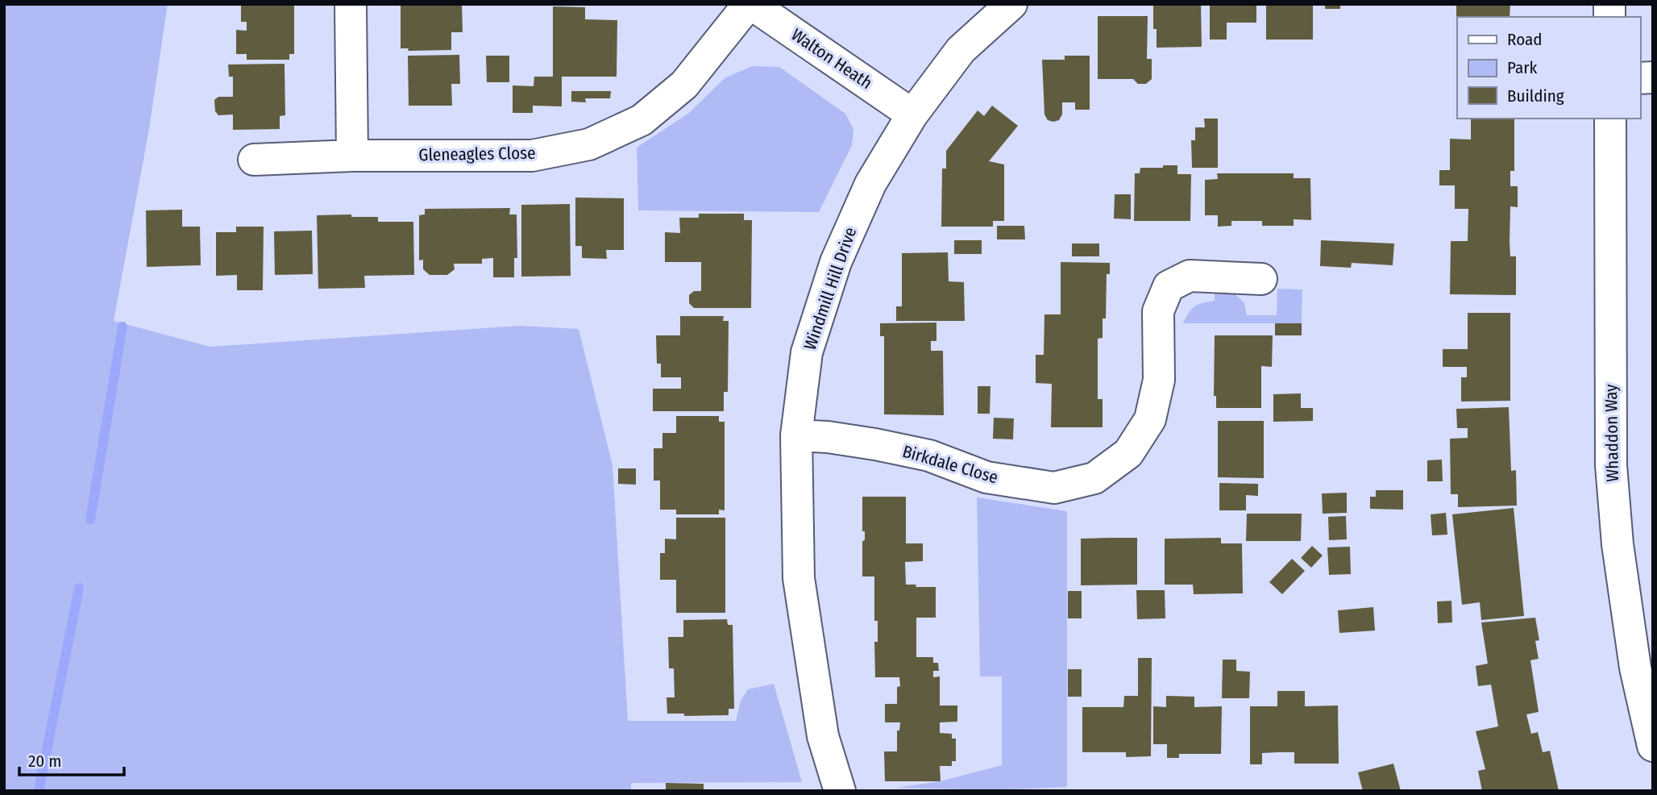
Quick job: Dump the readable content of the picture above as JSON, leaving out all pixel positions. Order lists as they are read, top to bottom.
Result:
{
  "streets": {
    "street": [
      "Walton Heath",
      "Gleneagles Close",
      "Windmill Hill Drive",
      "Whaddon Way",
      "Birkdale Close"
    ]
  },
  "crossings": [
    ["Walton Heath", "Gleneagles Close"],
    ["Walton Heath", "Windmill Hill Drive"],
    ["Windmill Hill Drive", "Birkdale Close"]
  ],
  "legend": ["Road", "Park", "Building"],
  "scale_bar": "20 m"
}
